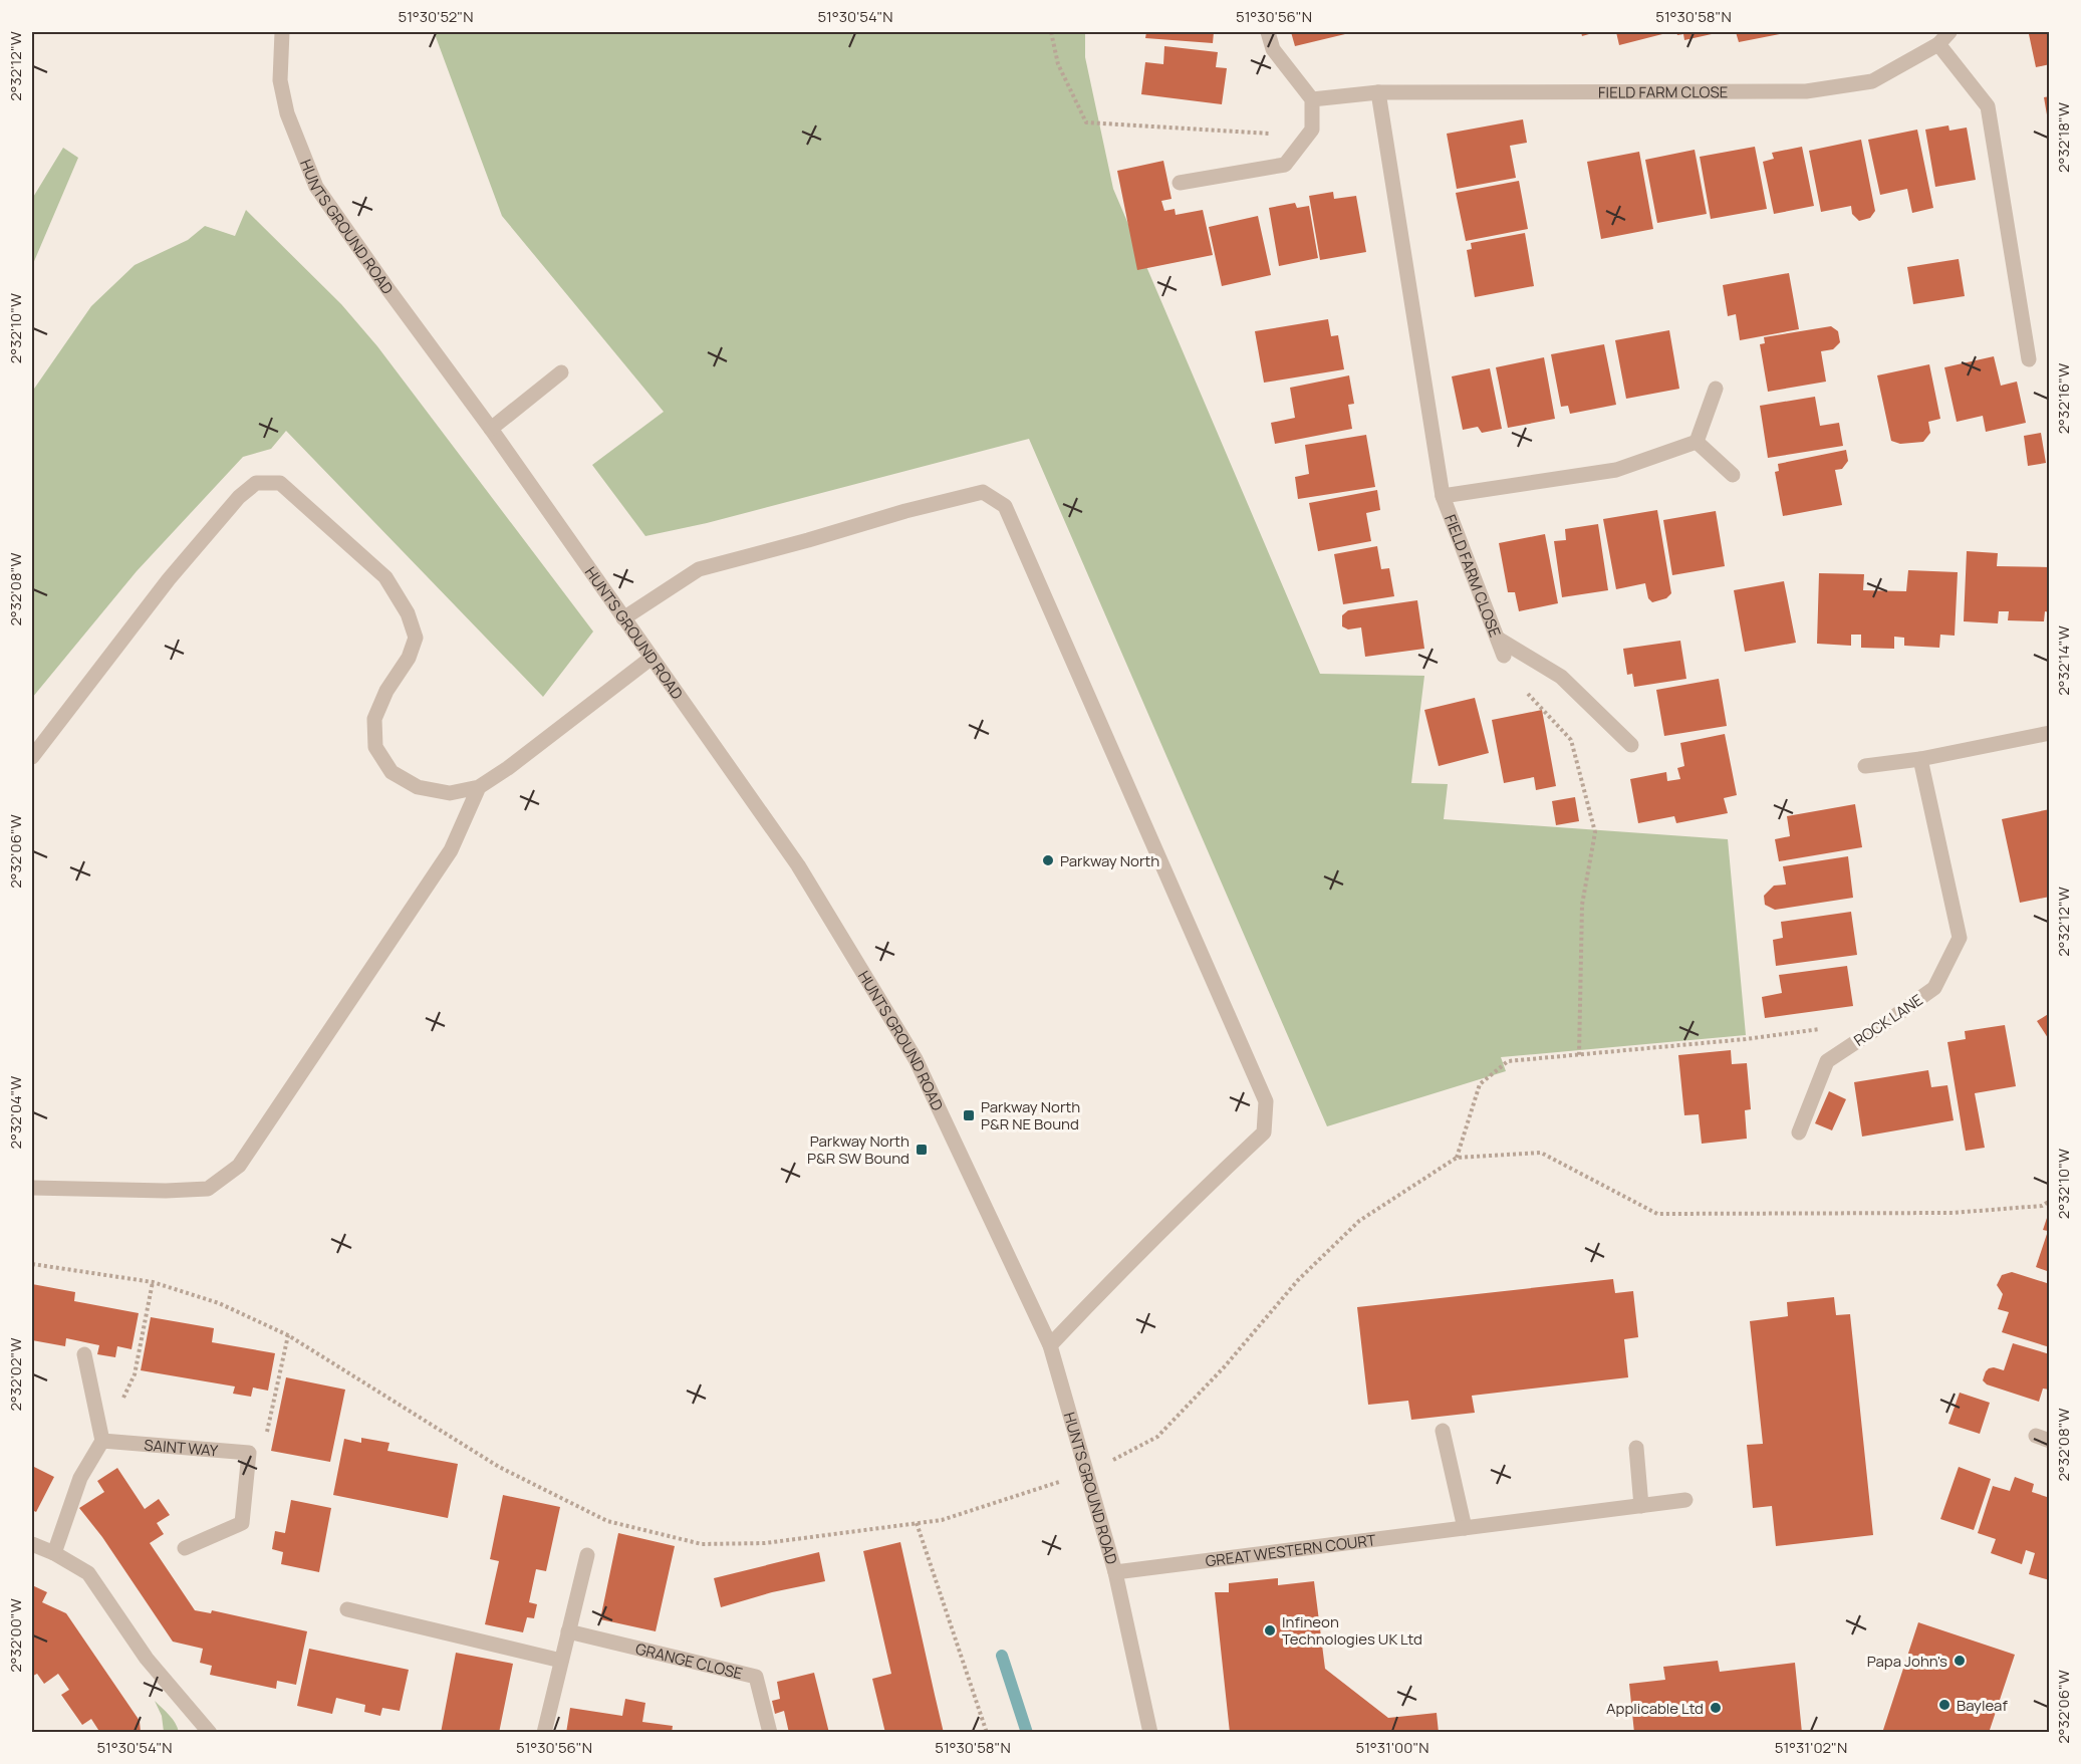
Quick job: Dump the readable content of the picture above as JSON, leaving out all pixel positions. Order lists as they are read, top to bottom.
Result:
{
  "streets": {
    "street": [
      "FIELD FARM CLOSE",
      "HUNTS GROUND ROAD",
      "ROCK LANE",
      "SAINT WAY",
      "GREAT WESTERN COURT",
      "GRANGE CLOSE"
    ]
  },
  "crossings": [
    ["HUNTS GROUND ROAD", "GREAT WESTERN COURT"]
  ],
  "places": {
    "other": [
      "Parkway North",
      "Infineon Technologies UK Ltd",
      "Papa John's",
      "Bayleaf",
      "Applicable Ltd"
    ],
    "transit": ["Parkway North P&R NE Bound", "Parkway North P&R SW Bound"]
  },
  "coordinates": [
    "51°30'52\"N",
    "51°30'54\"N",
    "51°30'56\"N",
    "51°30'58\"N",
    "2°32'12\"W",
    "2°32'18\"W",
    "2°32'10\"W",
    "2°32'16\"W",
    "2°32'08\"W",
    "2°32'14\"W",
    "2°32'06\"W",
    "2°32'04\"W",
    "2°32'02\"W",
    "2°32'00\"W",
    "51°31'00\"N",
    "51°31'02\"N"
  ]
}
